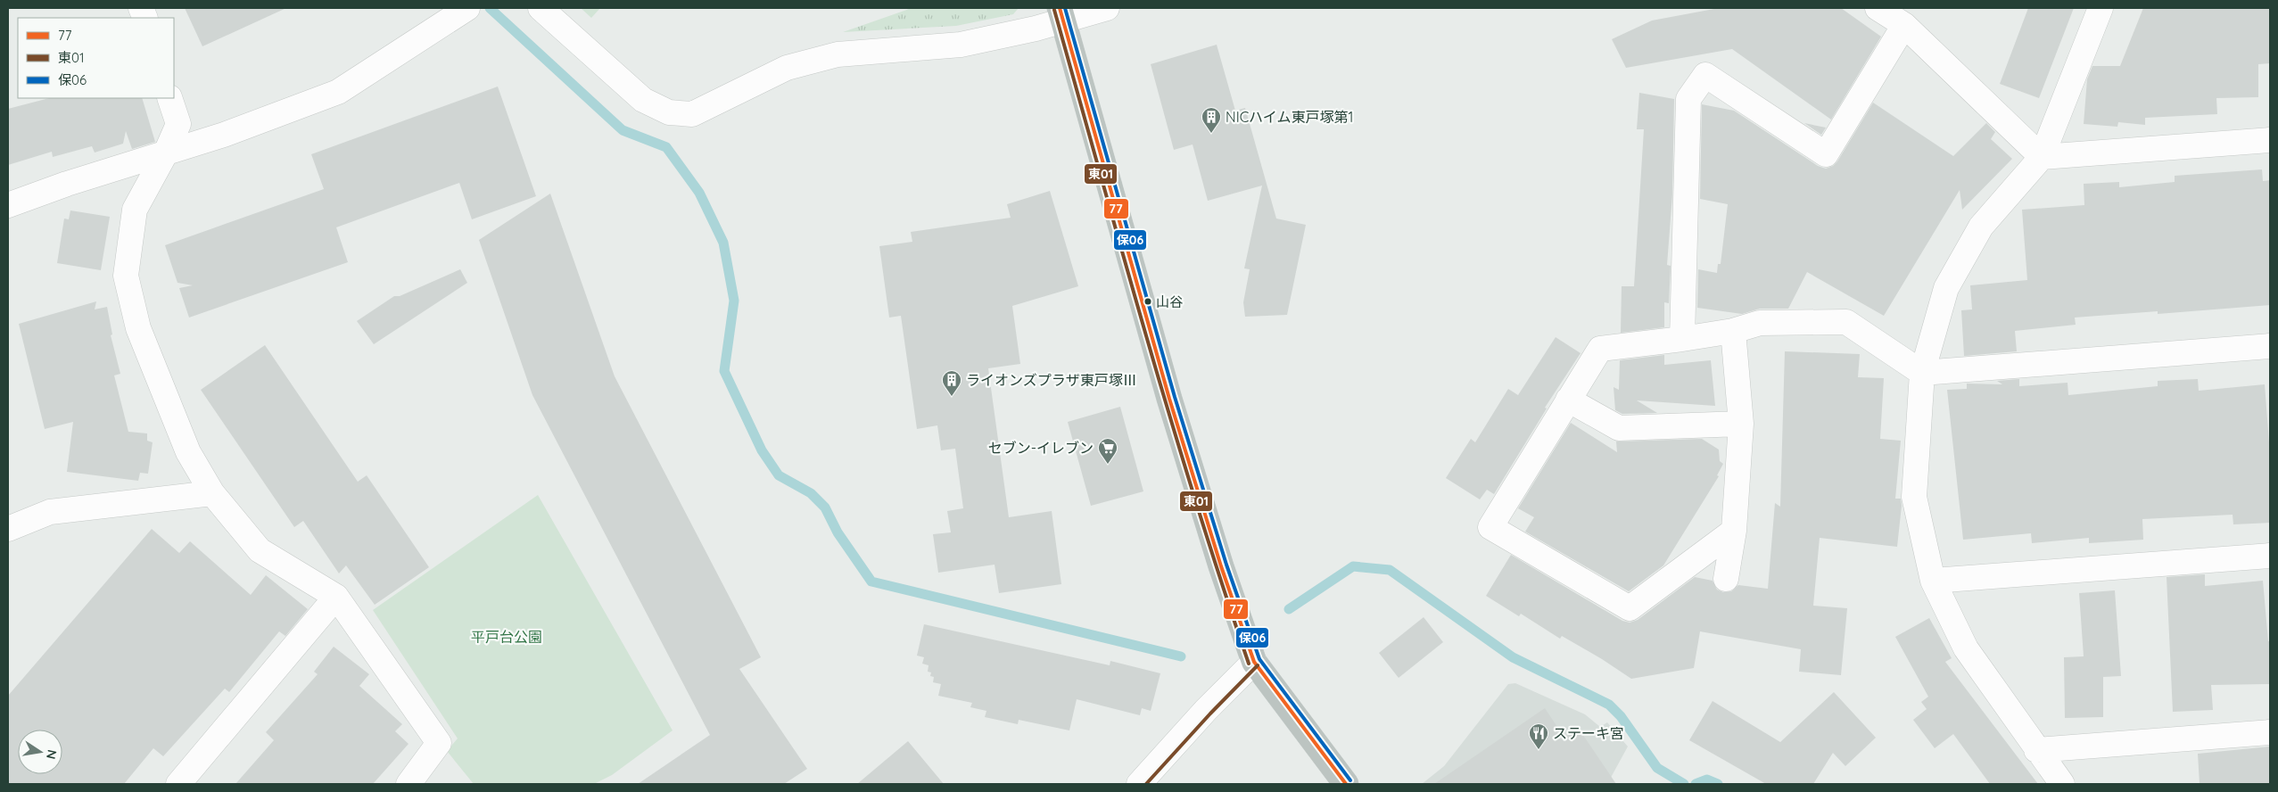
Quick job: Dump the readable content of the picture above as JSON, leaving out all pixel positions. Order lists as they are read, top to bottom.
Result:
{
  "parks": ["平戸台公園"],
  "places": {
    "building": ["NICハイム東戸塚第1", "ライオンズプラザ東戸塚Ⅲ"],
    "other": ["山谷"],
    "supermarket": ["セブン-イレブン"],
    "restaurant": ["ステーキ宮"]
  },
  "lines": ["transit line 77", "transit line 保06", "transit line 東01"],
  "legend": ["77", "東01", "保06"],
  "north": "right"
}
